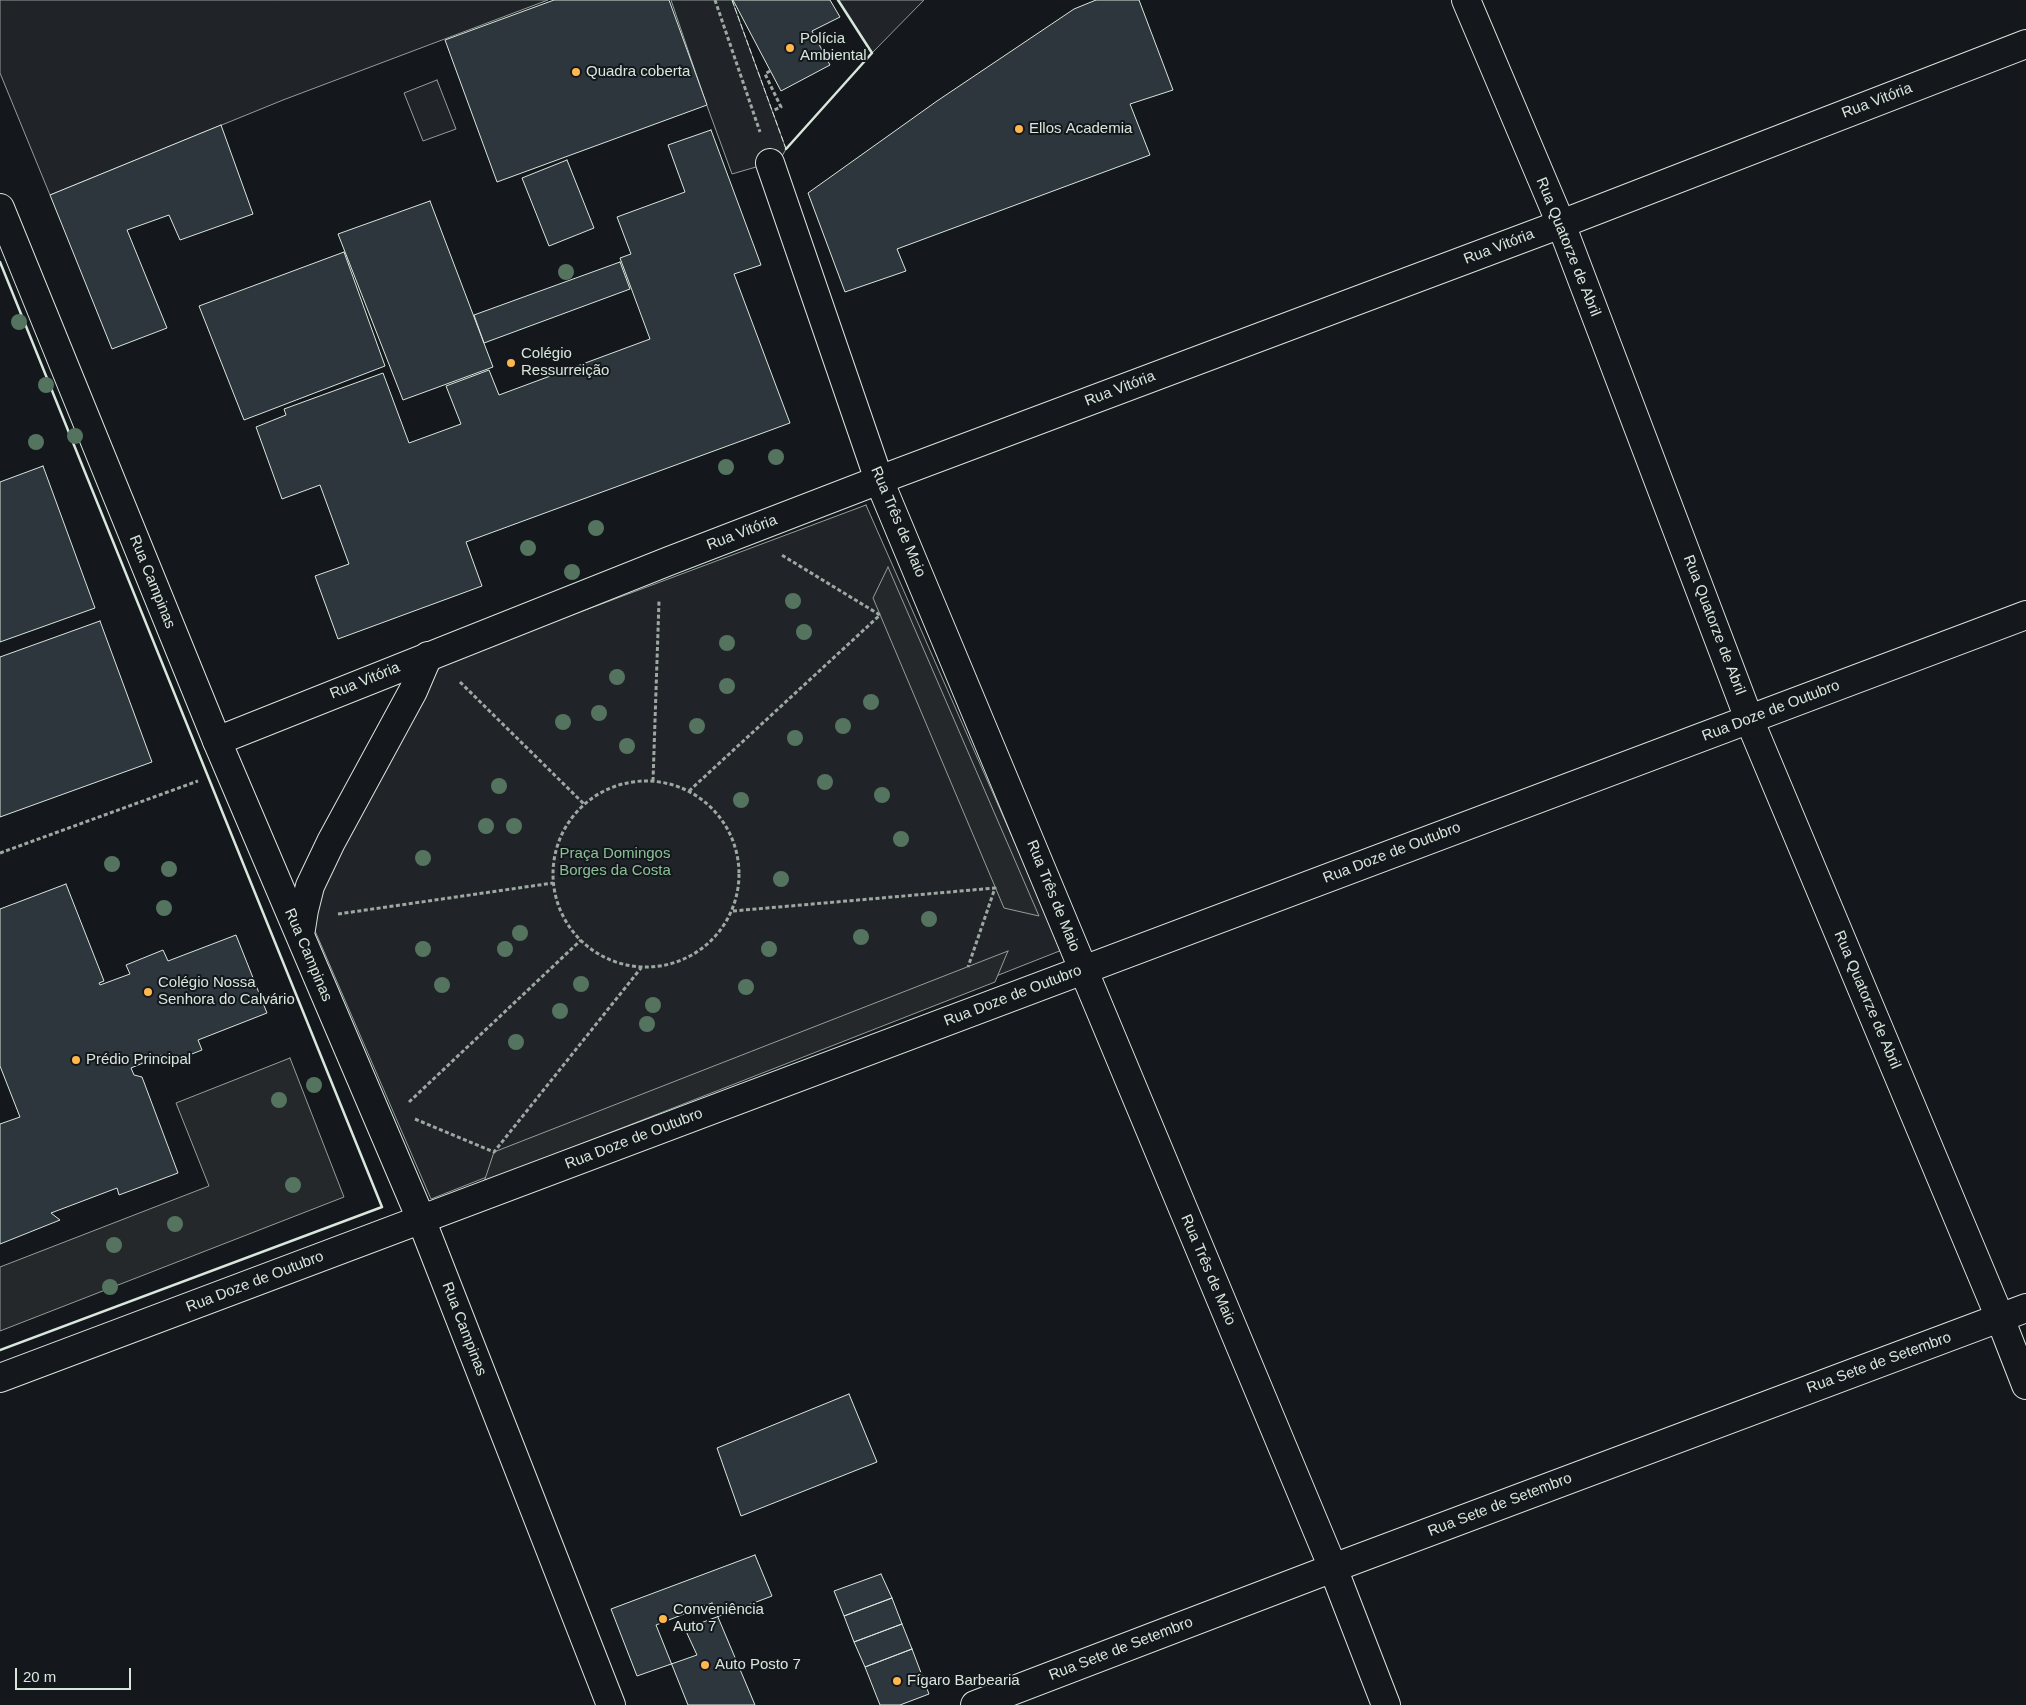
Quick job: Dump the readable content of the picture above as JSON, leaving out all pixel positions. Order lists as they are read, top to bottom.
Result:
{
  "streets": {
    "street": [
      "Rua Vitória",
      "Rua Quatorze de Abril",
      "Rua Três de Maio",
      "Rua Campinas",
      "Rua Doze de Outubro",
      "Rua Sete de Setembro"
    ]
  },
  "crossings": [
    ["Rua Vitória", "Rua Quatorze de Abril"],
    ["Rua Vitória", "Rua Três de Maio"],
    ["Rua Vitória", "Rua Campinas"],
    ["Rua Quatorze de Abril", "Rua Doze de Outubro"],
    ["Rua Quatorze de Abril", "Rua Sete de Setembro"],
    ["Rua Três de Maio", "Rua Doze de Outubro"],
    ["Rua Três de Maio", "Rua Sete de Setembro"],
    ["Rua Campinas", "Rua Doze de Outubro"]
  ],
  "parks": ["Praça Domingos Borges da Costa"],
  "places": [
    "Polícia Ambiental",
    "Quadra coberta",
    "Ellos Academia",
    "Colégio Ressurreição",
    "Colégio Nossa Senhora do Calvário",
    "Prédio Principal",
    "Conveniência Auto 7",
    "Auto Posto 7",
    "Fígaro Barbearia"
  ],
  "scale_bar": "20 m"
}
